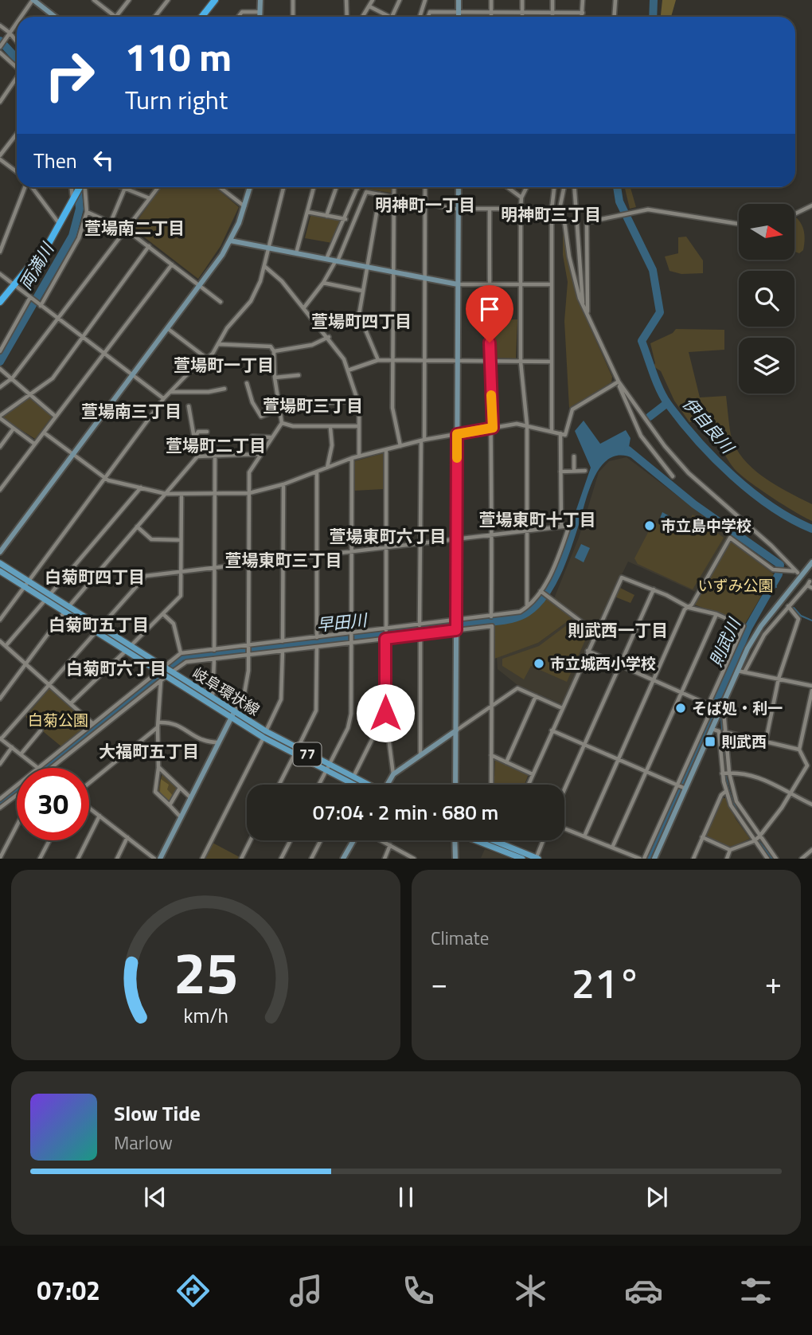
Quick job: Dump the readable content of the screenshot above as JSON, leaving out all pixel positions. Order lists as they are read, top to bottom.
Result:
{
  "streets": {
    "main road": ["岐阜環状線", "77"]
  },
  "districts": [
    "明神町一丁目",
    "明神町三丁目",
    "萱場南二丁目",
    "萱場町四丁目",
    "萱場町一丁目",
    "萱場町三丁目",
    "萱場南三丁目",
    "萱場町二丁目",
    "萱場東町十丁目",
    "萱場東町六丁目",
    "萱場東町三丁目",
    "白菊町四丁目",
    "白菊町五丁目",
    "則武西一丁目",
    "白菊町六丁目",
    "大福町五丁目"
  ],
  "water": [
    "両満川",
    "伊自良川",
    "早田川",
    "則武川"
  ],
  "parks": ["いずみ公園", "白菊公園"],
  "places": {
    "other": ["市立島中学校", "市立城西小学校", "そば処・利一"],
    "transit": ["則武西"]
  },
  "north": "right",
  "page": {
    "turn": ["110 m", "Turn right"],
    "then": "Then",
    "limit": "30",
    "trip": "07:04 · 2 min · 680 m",
    "tile": "Climate",
    "heat": ["−", "21°", "+"],
    "song": ["Slow Tide", "Marlow"],
    "tabs": "07:02",
    "gauge": ["25", "km/h"]
  }
}
